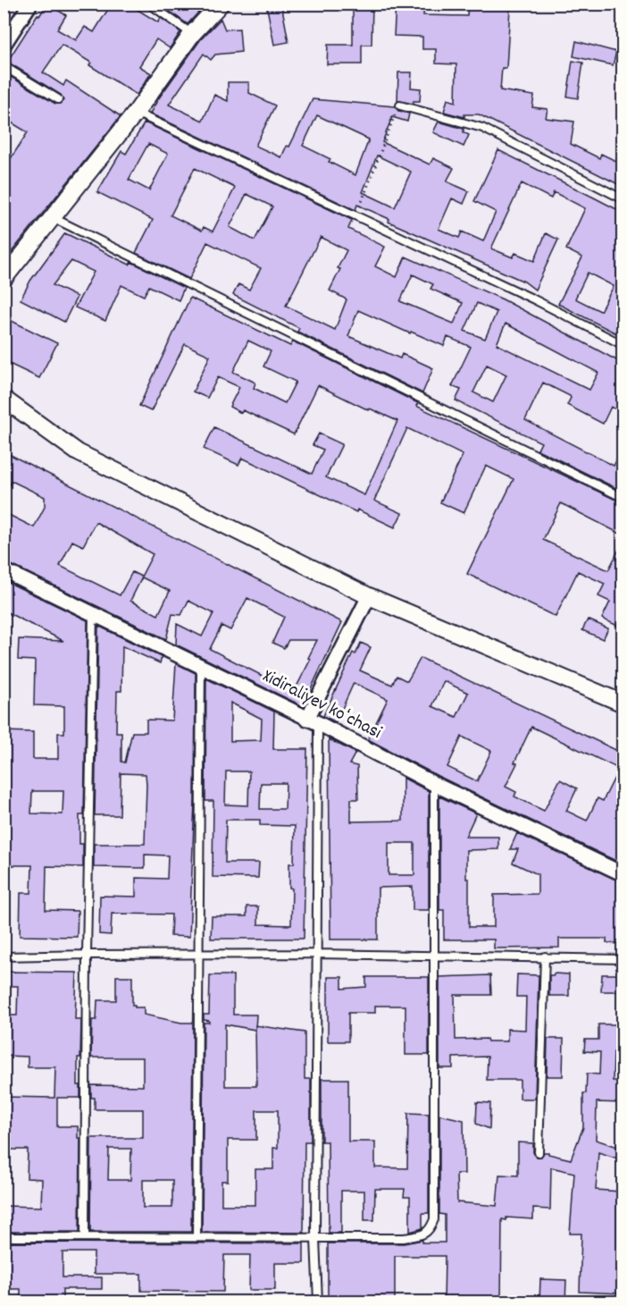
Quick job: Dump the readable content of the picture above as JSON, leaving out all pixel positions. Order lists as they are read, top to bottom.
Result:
{
  "streets": {
    "street": ["Xidiraliyev koʻchasi"]
  }
}
